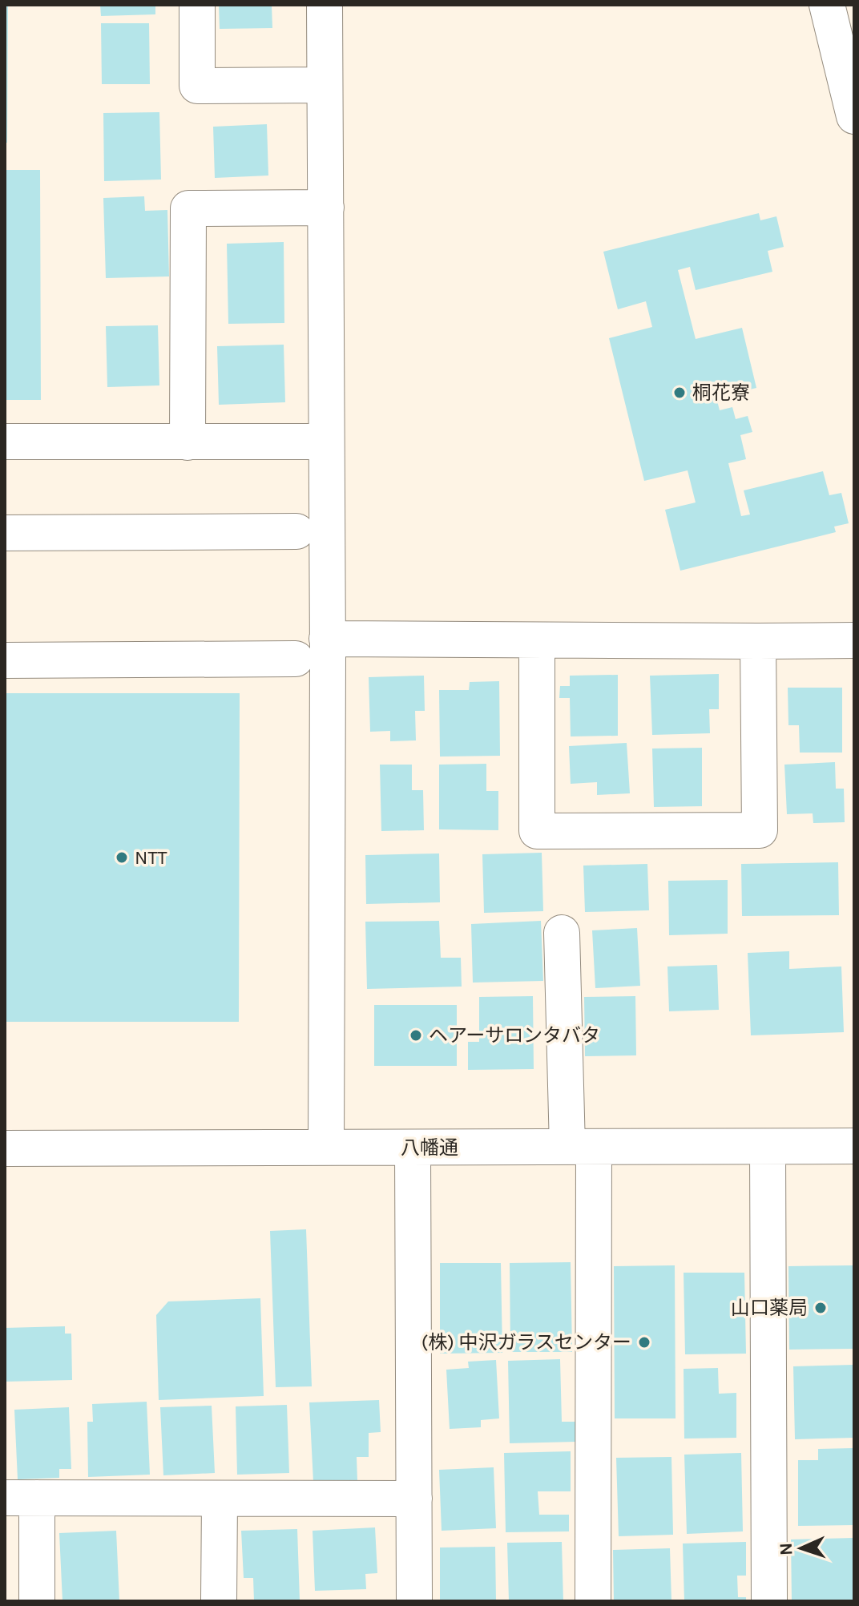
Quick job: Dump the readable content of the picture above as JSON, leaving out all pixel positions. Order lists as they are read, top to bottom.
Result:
{
  "streets": {
    "street": ["八幡通"]
  },
  "places": [
    "桐花寮",
    "NTT",
    "ヘアーサロンタバタ",
    "山口薬局",
    "(株) 中沢ガラスセンター"
  ],
  "north": "left"
}
